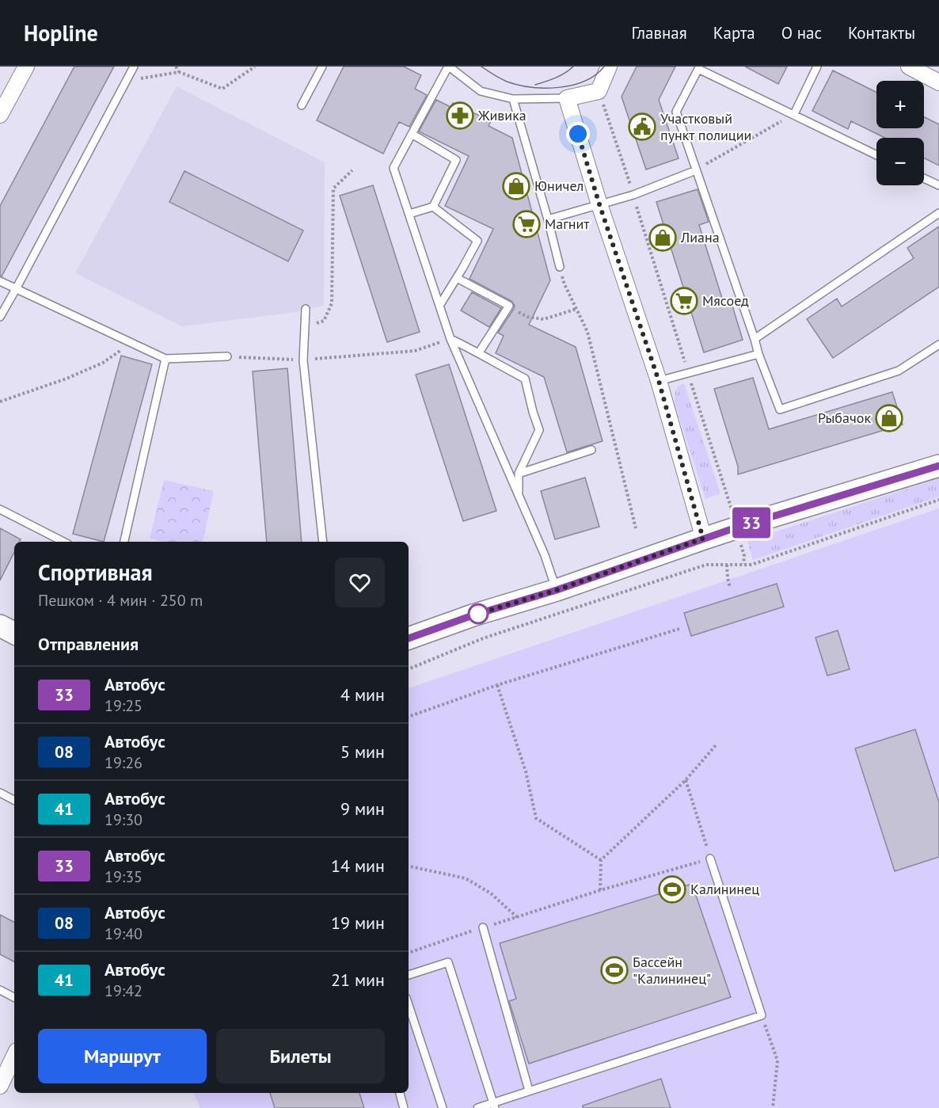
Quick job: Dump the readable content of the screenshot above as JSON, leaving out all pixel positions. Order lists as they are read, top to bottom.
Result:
{
  "places": {
    "pharmacy": ["Живика"],
    "public building": ["Участковый пункт полиции"],
    "shop": ["Юничел", "Лиана", "Рыбачок"],
    "supermarket": ["Магнит", "Мясоед"],
    "sports": ["Калининец", "Бассейн \"Калининец\""]
  },
  "lines": ["bus line 33"],
  "page": {
    "header": "Hopline",
    "nav": [
      "Главная",
      "Карта",
      "О нас",
      "Контакты"
    ],
    "on_map": "33",
    "map_buttons": ["+", "−"],
    "heading": [
      ["Спортивная", "Пешком · 4 мин · 250 m"],
      "Отправления"
    ],
    "list": [
      {
        "mark": "33",
        "name": "Автобус",
        "note": "19:25",
        "value": "4 мин"
      },
      {
        "mark": "08",
        "name": "Автобус",
        "note": "19:26",
        "value": "5 мин"
      },
      {
        "mark": "41",
        "name": "Автобус",
        "note": "19:30",
        "value": "9 мин"
      },
      {
        "mark": "33",
        "name": "Автобус",
        "note": "19:35",
        "value": "14 мин"
      },
      {
        "mark": "08",
        "name": "Автобус",
        "note": "19:40",
        "value": "19 мин"
      },
      {
        "mark": "41",
        "name": "Автобус",
        "note": "19:42",
        "value": "21 мин"
      }
    ],
    "buttons": ["Маршрут", "Билеты"]
  }
}
